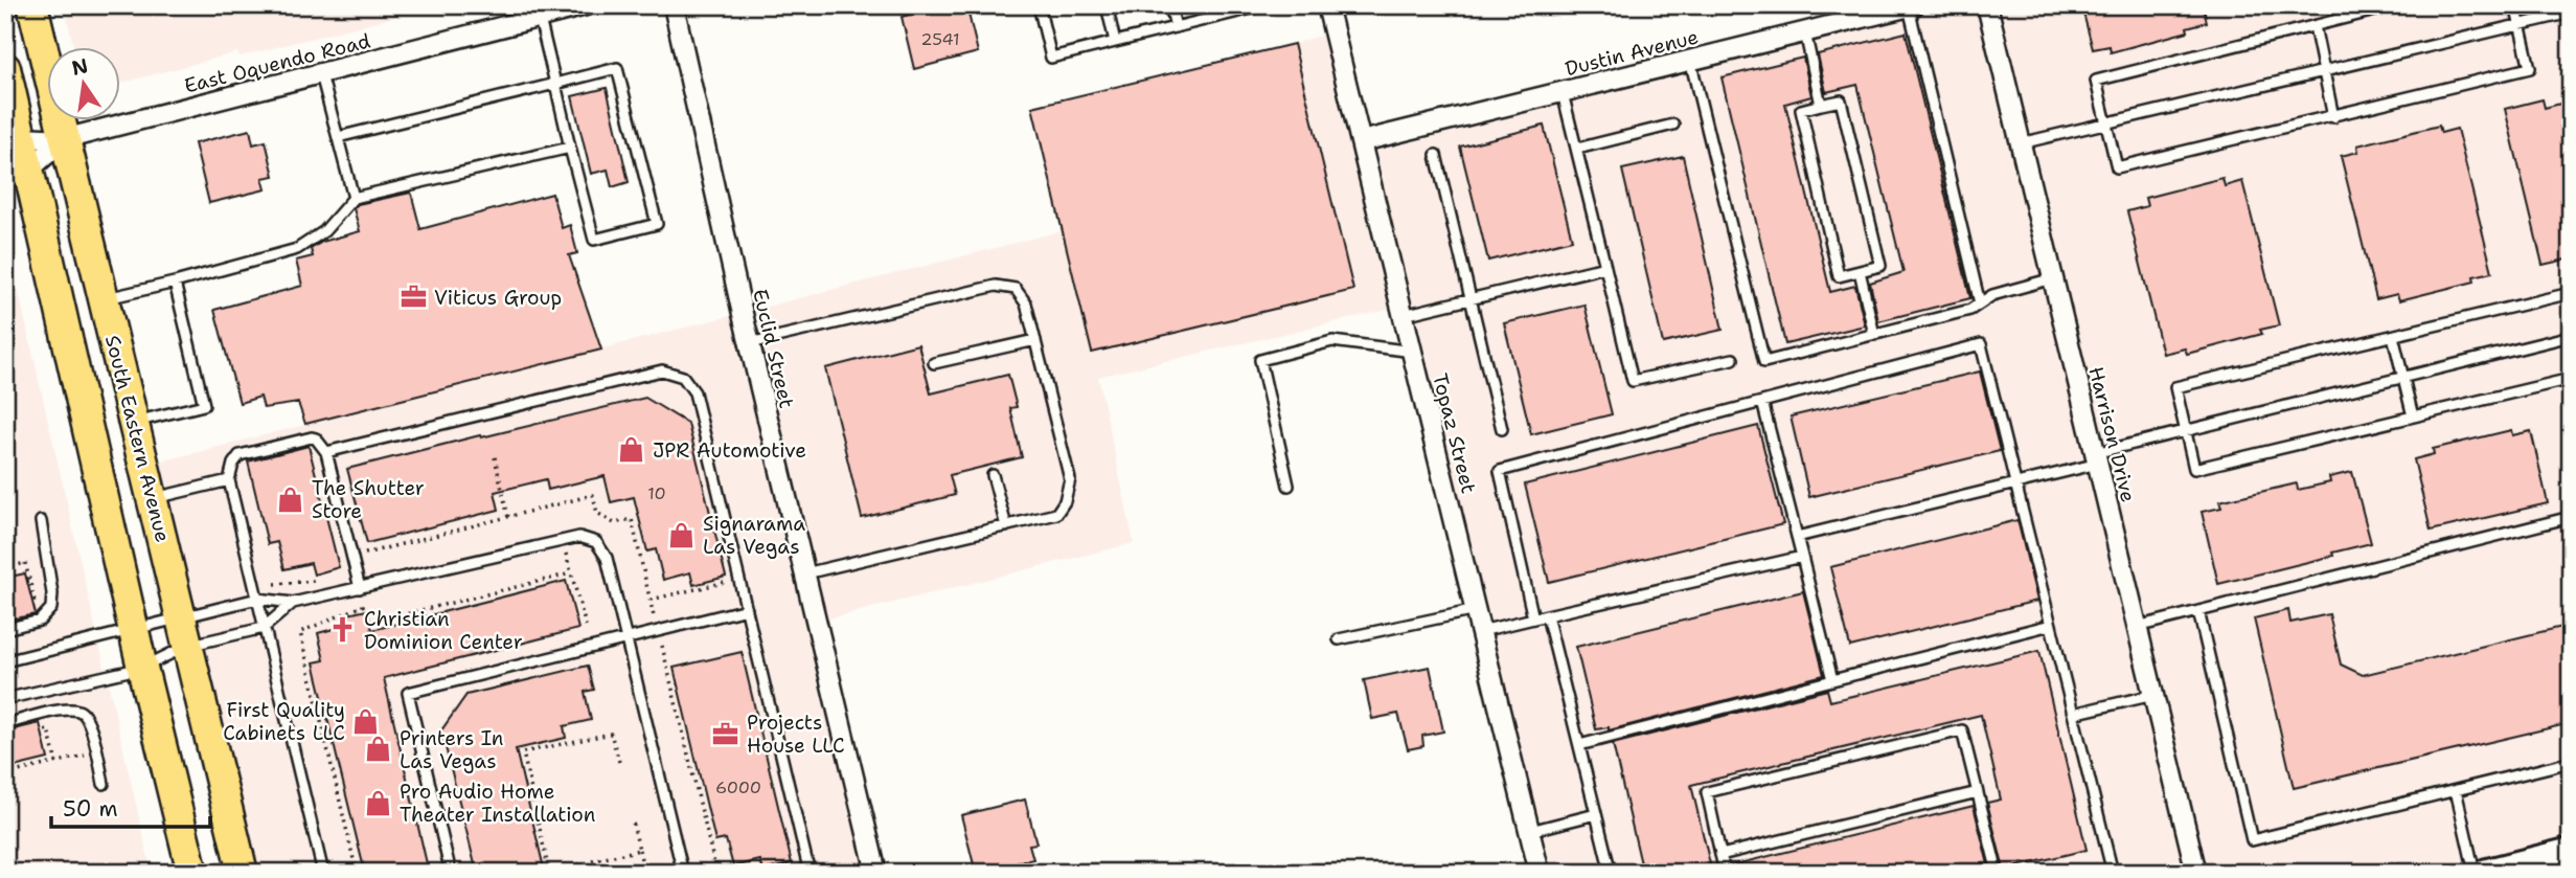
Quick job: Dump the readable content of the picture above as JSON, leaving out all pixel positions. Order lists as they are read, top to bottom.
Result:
{
  "streets": {
    "main road": ["South Eastern Avenue"],
    "street": [
      "Dustin Avenue",
      "East Oquendo Road",
      "Euclid Street",
      "Topaz Street",
      "Harrison Drive"
    ]
  },
  "crossings": [
    ["Dustin Avenue", "Topaz Street"],
    ["East Oquendo Road", "South Eastern Avenue"]
  ],
  "places": {
    "office": ["Viticus Group", "Projects House LLC"],
    "shop": [
      "JPR Automotive",
      "The Shutter Store",
      "Signarama Las Vegas",
      "First Quality Cabinets LLC",
      "Printers In Las Vegas",
      "Pro Audio Home Theater Installation"
    ],
    "church": ["Christian Dominion Center"]
  },
  "house_numbers": ["2541", "10", "6000"],
  "scale_bar": "50 m",
  "north": "top"
}
